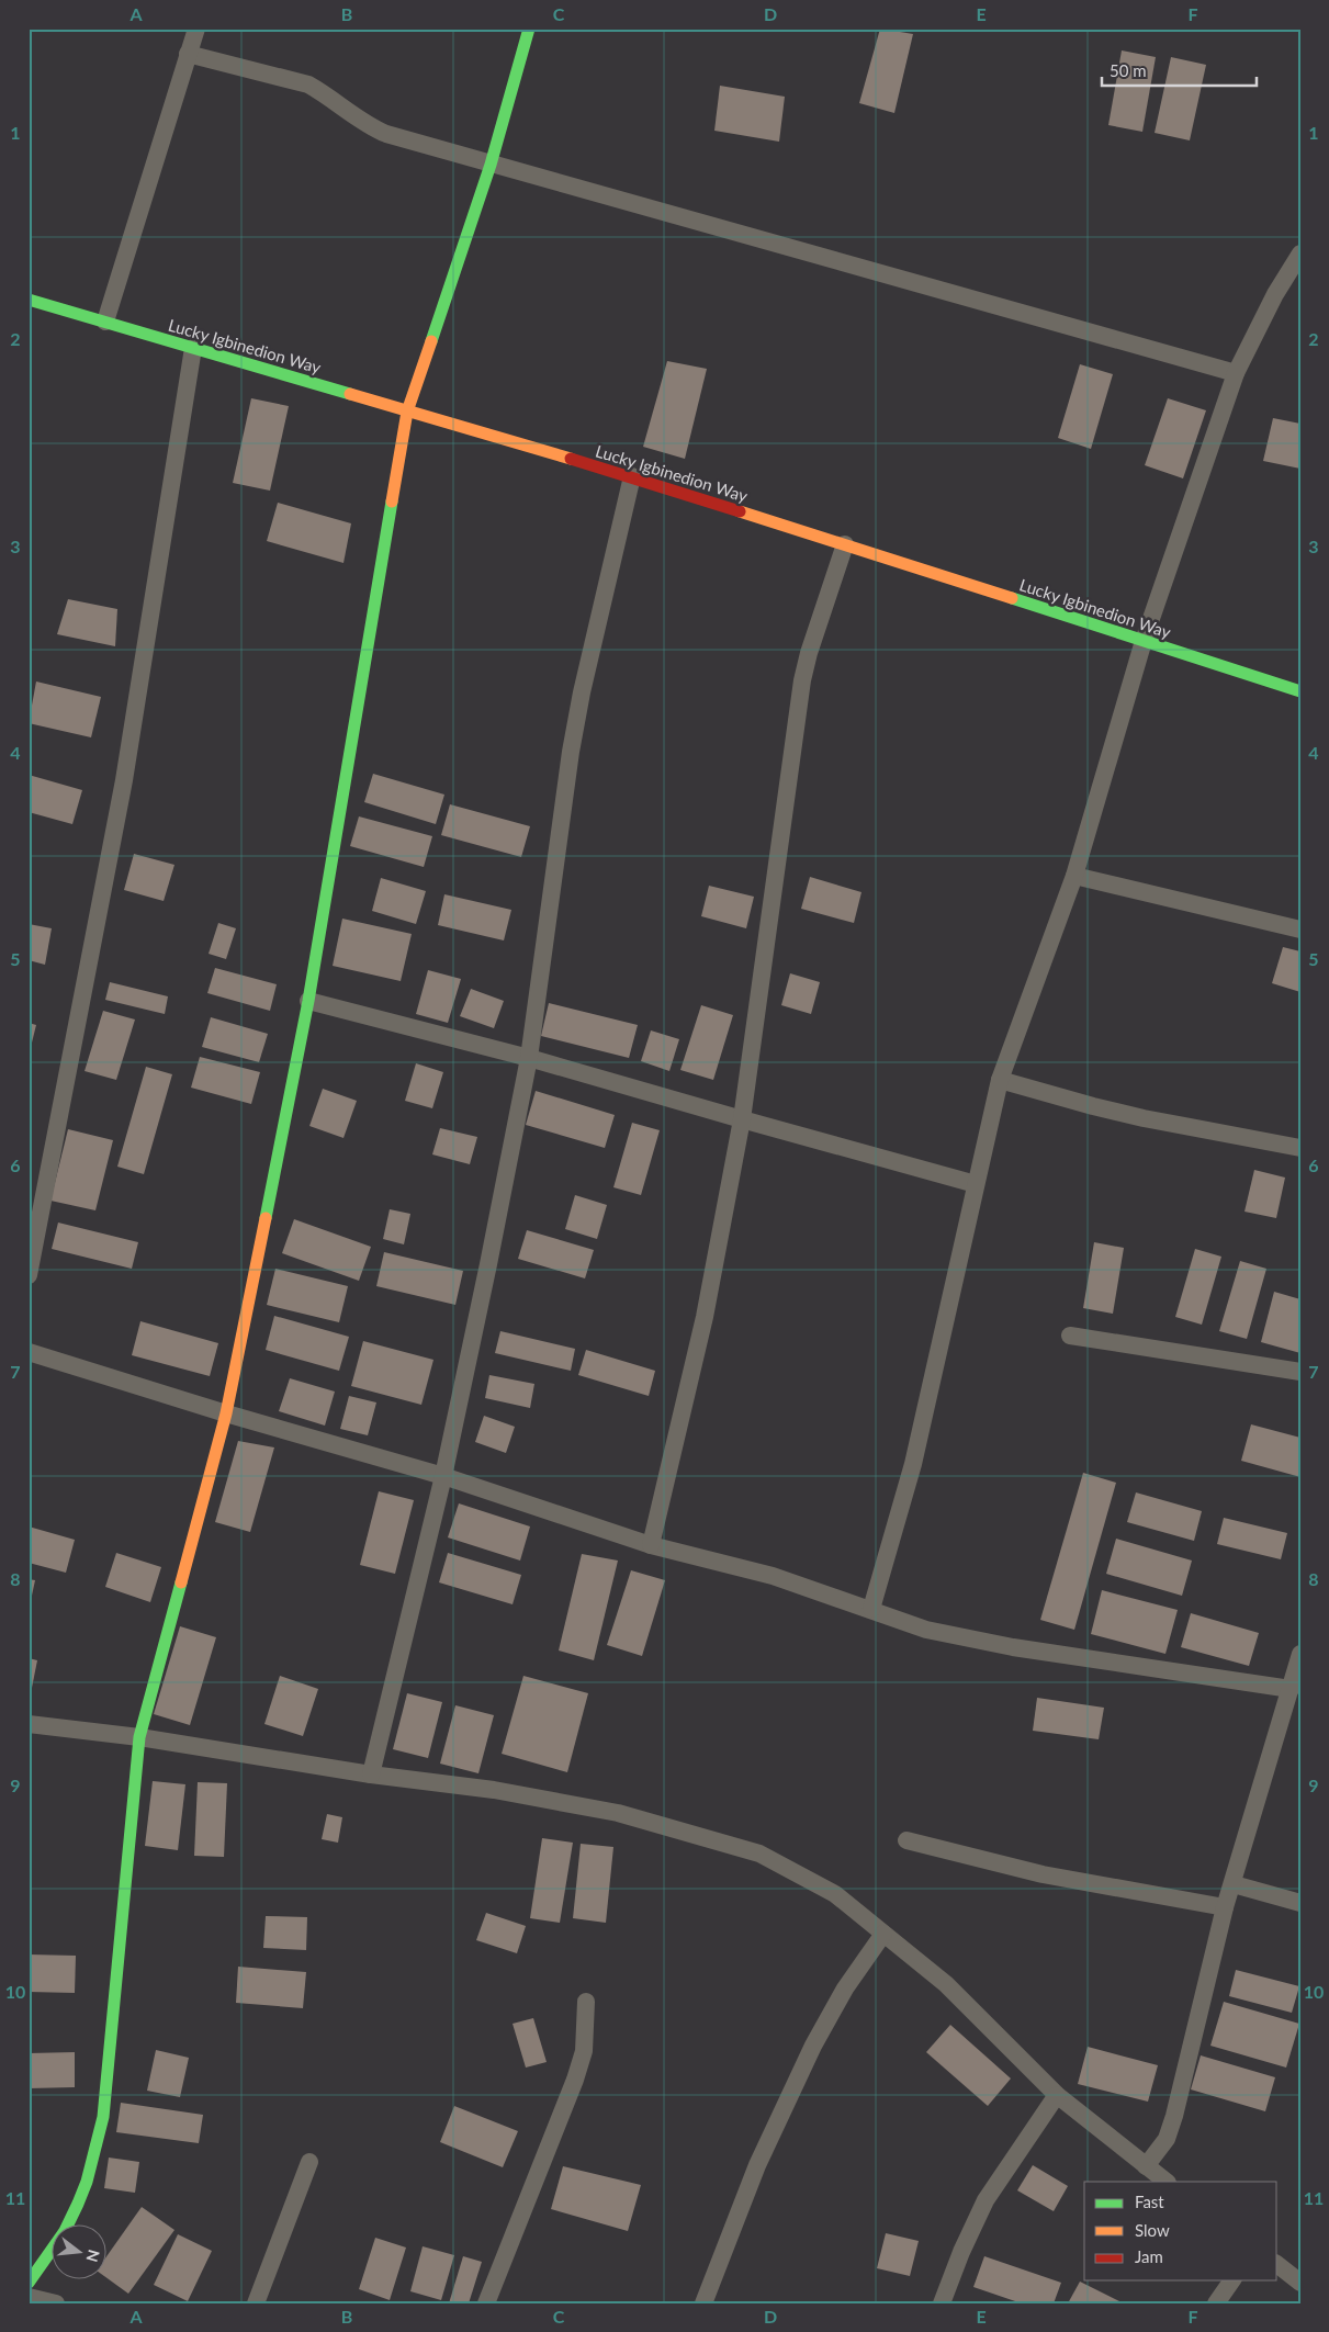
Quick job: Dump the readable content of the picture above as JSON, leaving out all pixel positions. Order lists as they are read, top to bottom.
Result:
{
  "streets": {
    "street": ["Lucky Igbinedion Way"]
  },
  "legend": ["Fast", "Slow", "Jam"],
  "scale_bar": "50 m",
  "north": "right",
  "grid": {
    "columns": [
      "A",
      "B",
      "C",
      "D",
      "E",
      "F"
    ],
    "rows": [
      "1",
      "2",
      "3",
      "4",
      "5",
      "6",
      "7",
      "8",
      "9",
      "10",
      "11"
    ]
  }
}
